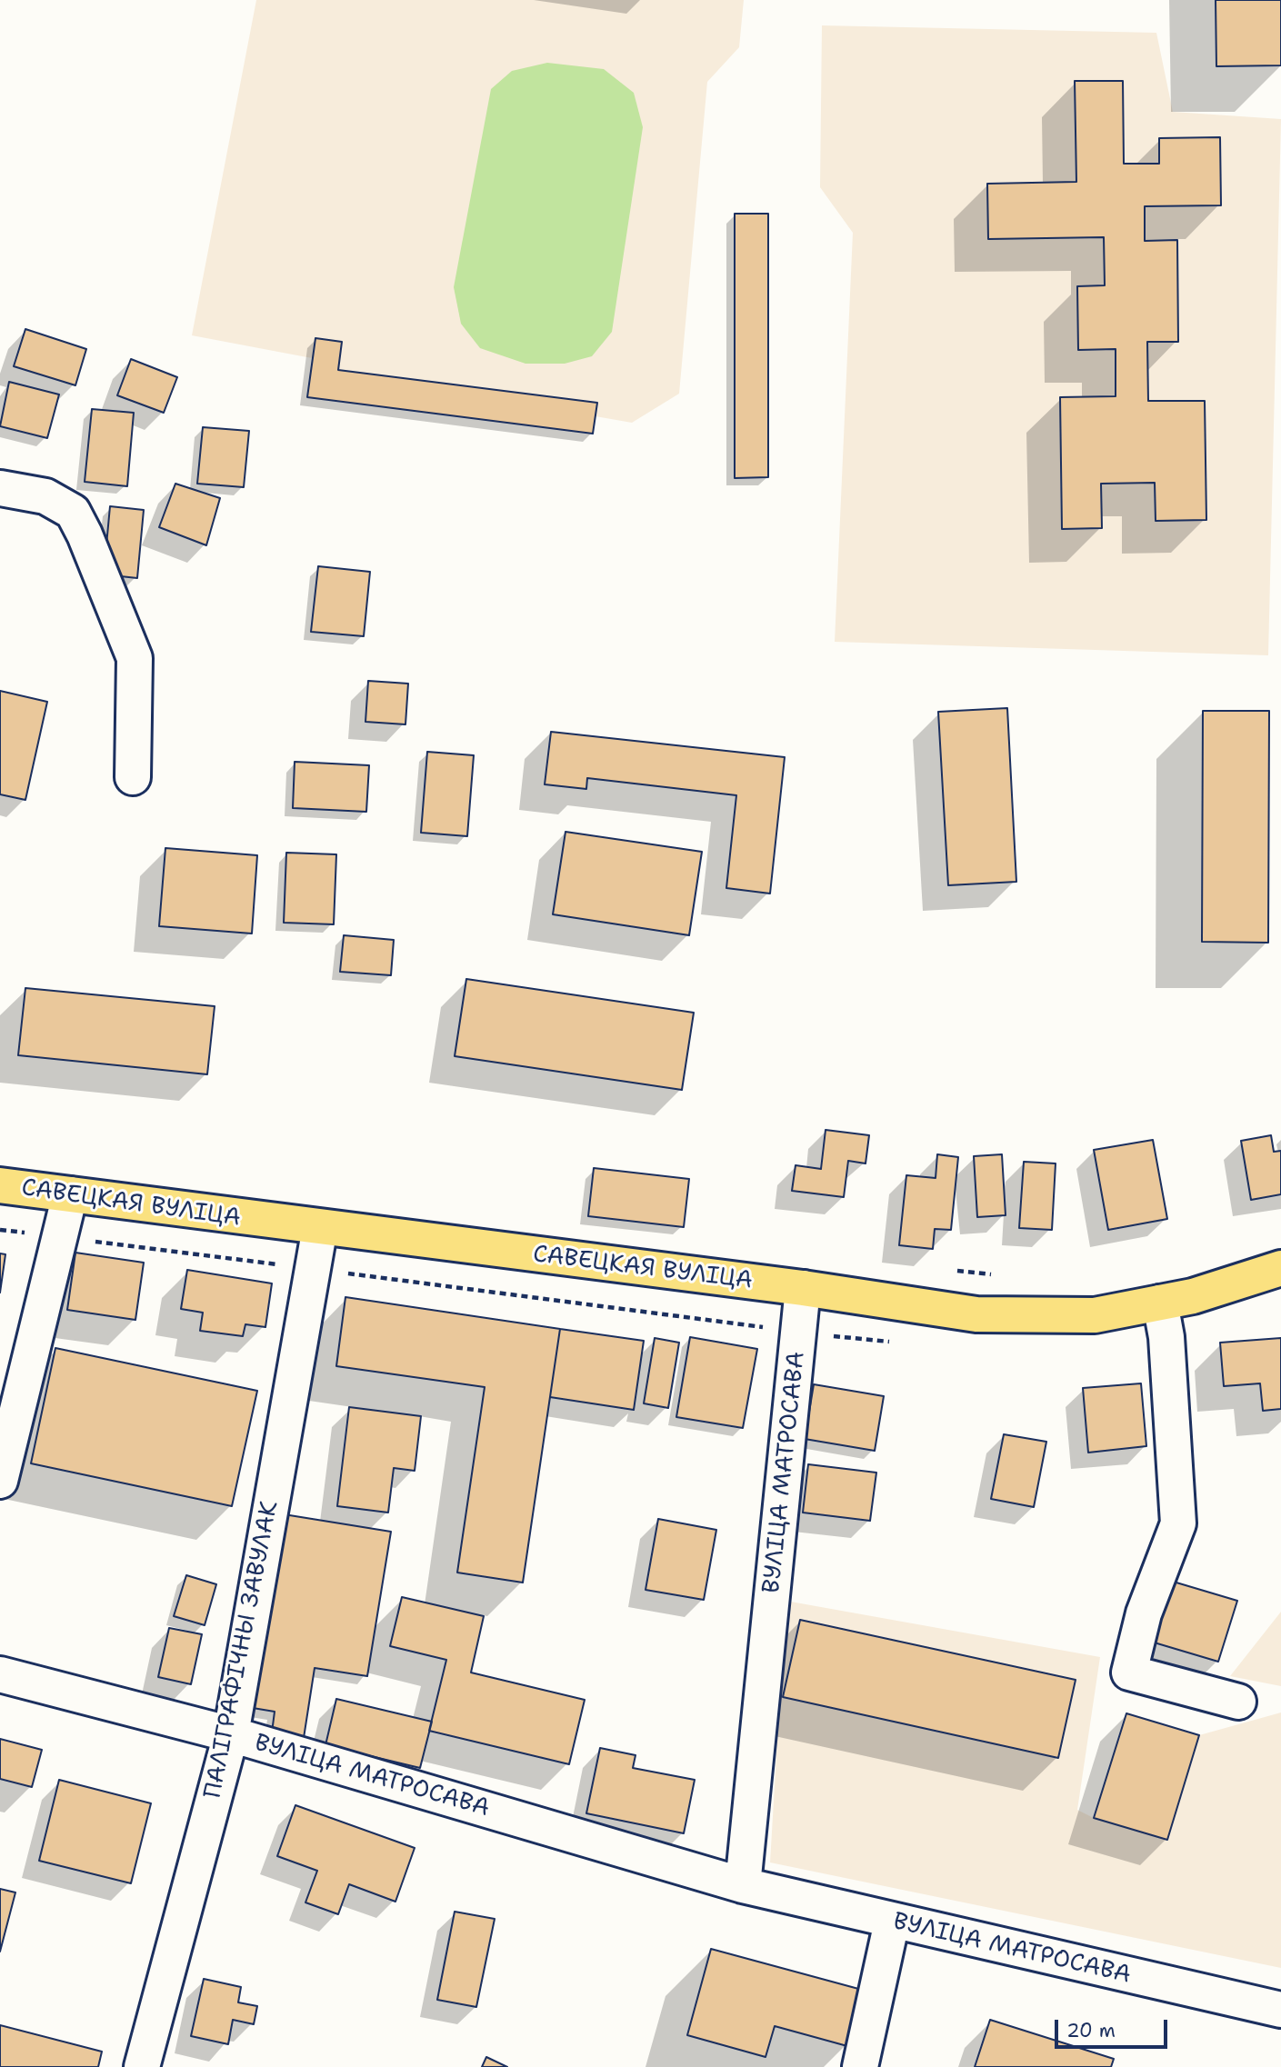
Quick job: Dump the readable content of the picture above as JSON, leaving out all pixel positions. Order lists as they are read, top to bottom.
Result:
{
  "streets": {
    "main road": ["САВЕЦКАЯ ВУЛІЦА"],
    "street": ["ВУЛІЦА МАТРОСАВА", "ПАЛІГРАФІЧНЫ ЗАВУЛАК"]
  },
  "crossings": [
    ["САВЕЦКАЯ ВУЛІЦА", "ВУЛІЦА МАТРОСАВА"],
    ["САВЕЦКАЯ ВУЛІЦА", "ПАЛІГРАФІЧНЫ ЗАВУЛАК"],
    ["ВУЛІЦА МАТРОСАВА", "ПАЛІГРАФІЧНЫ ЗАВУЛАК"]
  ],
  "scale_bar": "20 m"
}
